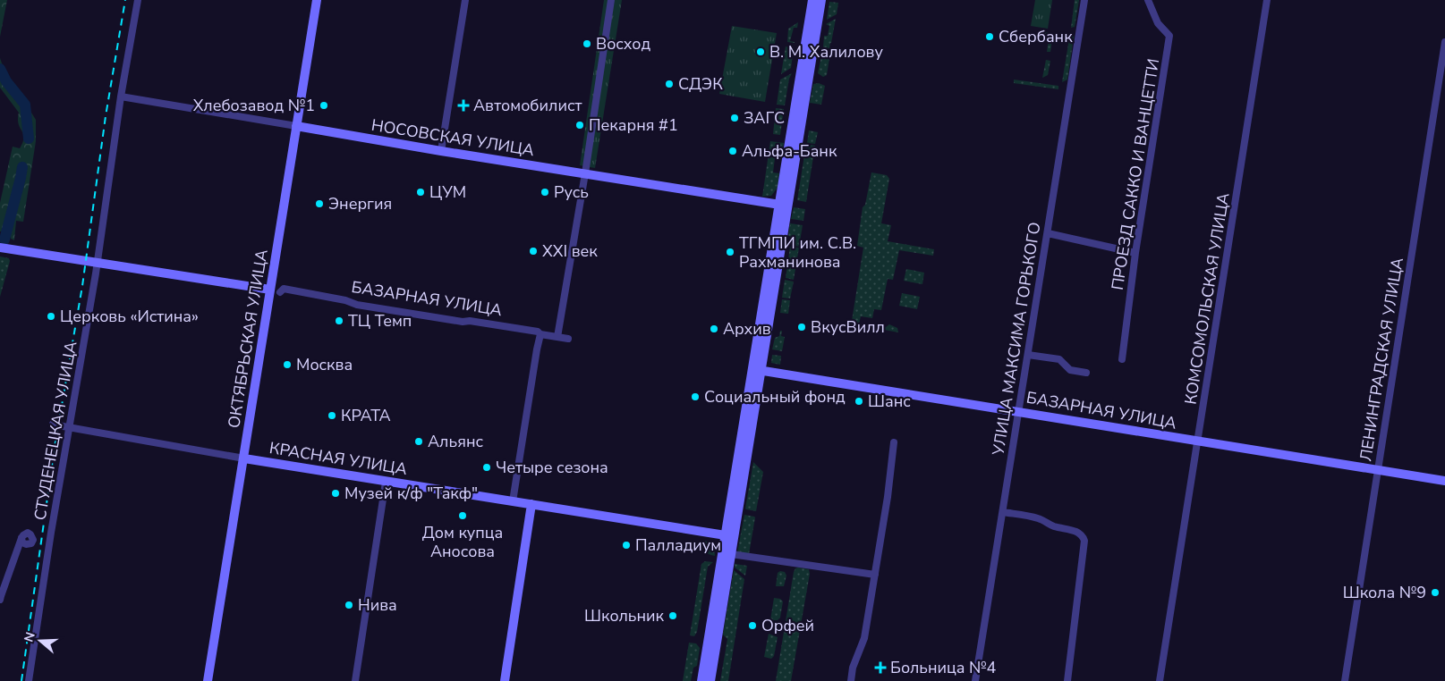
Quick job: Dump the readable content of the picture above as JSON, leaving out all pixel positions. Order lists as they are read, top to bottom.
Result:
{
  "streets": {
    "main road": [
      "НОСОВСКАЯ УЛИЦА",
      "БАЗАРНАЯ УЛИЦА",
      "ОКТЯБРЬСКАЯ УЛИЦА",
      "КРАСНАЯ УЛИЦА"
    ],
    "street": [
      "ПРОЕЗД САККО И ВАНЦЕТТИ",
      "КОМСОМОЛЬСКАЯ УЛИЦА",
      "УЛИЦА МАКСИМА ГОРЬКОГО",
      "ЛЕНИНГРАДСКАЯ УЛИЦА",
      "СТУДЕНЕЦКАЯ УЛИЦА"
    ]
  },
  "crossings": [
    ["НОСОВСКАЯ УЛИЦА", "ОКТЯБРЬСКАЯ УЛИЦА"],
    ["НОСОВСКАЯ УЛИЦА", "СТУДЕНЕЦКАЯ УЛИЦА"],
    ["БАЗАРНАЯ УЛИЦА", "КОМСОМОЛЬСКАЯ УЛИЦА"],
    ["БАЗАРНАЯ УЛИЦА", "УЛИЦА МАКСИМА ГОРЬКОГО"],
    ["БАЗАРНАЯ УЛИЦА", "ЛЕНИНГРАДСКАЯ УЛИЦА"],
    ["ОКТЯБРЬСКАЯ УЛИЦА", "КРАСНАЯ УЛИЦА"],
    ["СТУДЕНЕЦКАЯ УЛИЦА", "КРАСНАЯ УЛИЦА"]
  ],
  "places": {
    "other": [
      "Сбербанк",
      "Восход",
      "В. М. Халилову",
      "СДЭК",
      "Хлебозавод №1",
      "ЗАГС",
      "Пекарня #1",
      "Альфа-Банк",
      "ЦУМ",
      "Русь",
      "Энергия",
      "XXI век",
      "ТГМПИ им. С.В. Рахманинова",
      "Церковь «Истина»",
      "ТЦ Темп",
      "ВкусВилл",
      "Архив",
      "Москва",
      "Социальный фонд",
      "Шанс",
      "КРАТА",
      "Альянс",
      "Четыре сезона",
      "Музей к/ф \"Такф\"",
      "Дом купца Аносова",
      "Палладиум",
      "Школа №9",
      "Нива",
      "Школьник",
      "Орфей"
    ],
    "health": ["Автомобилист", "Больница №4"]
  },
  "north": "left"
}
